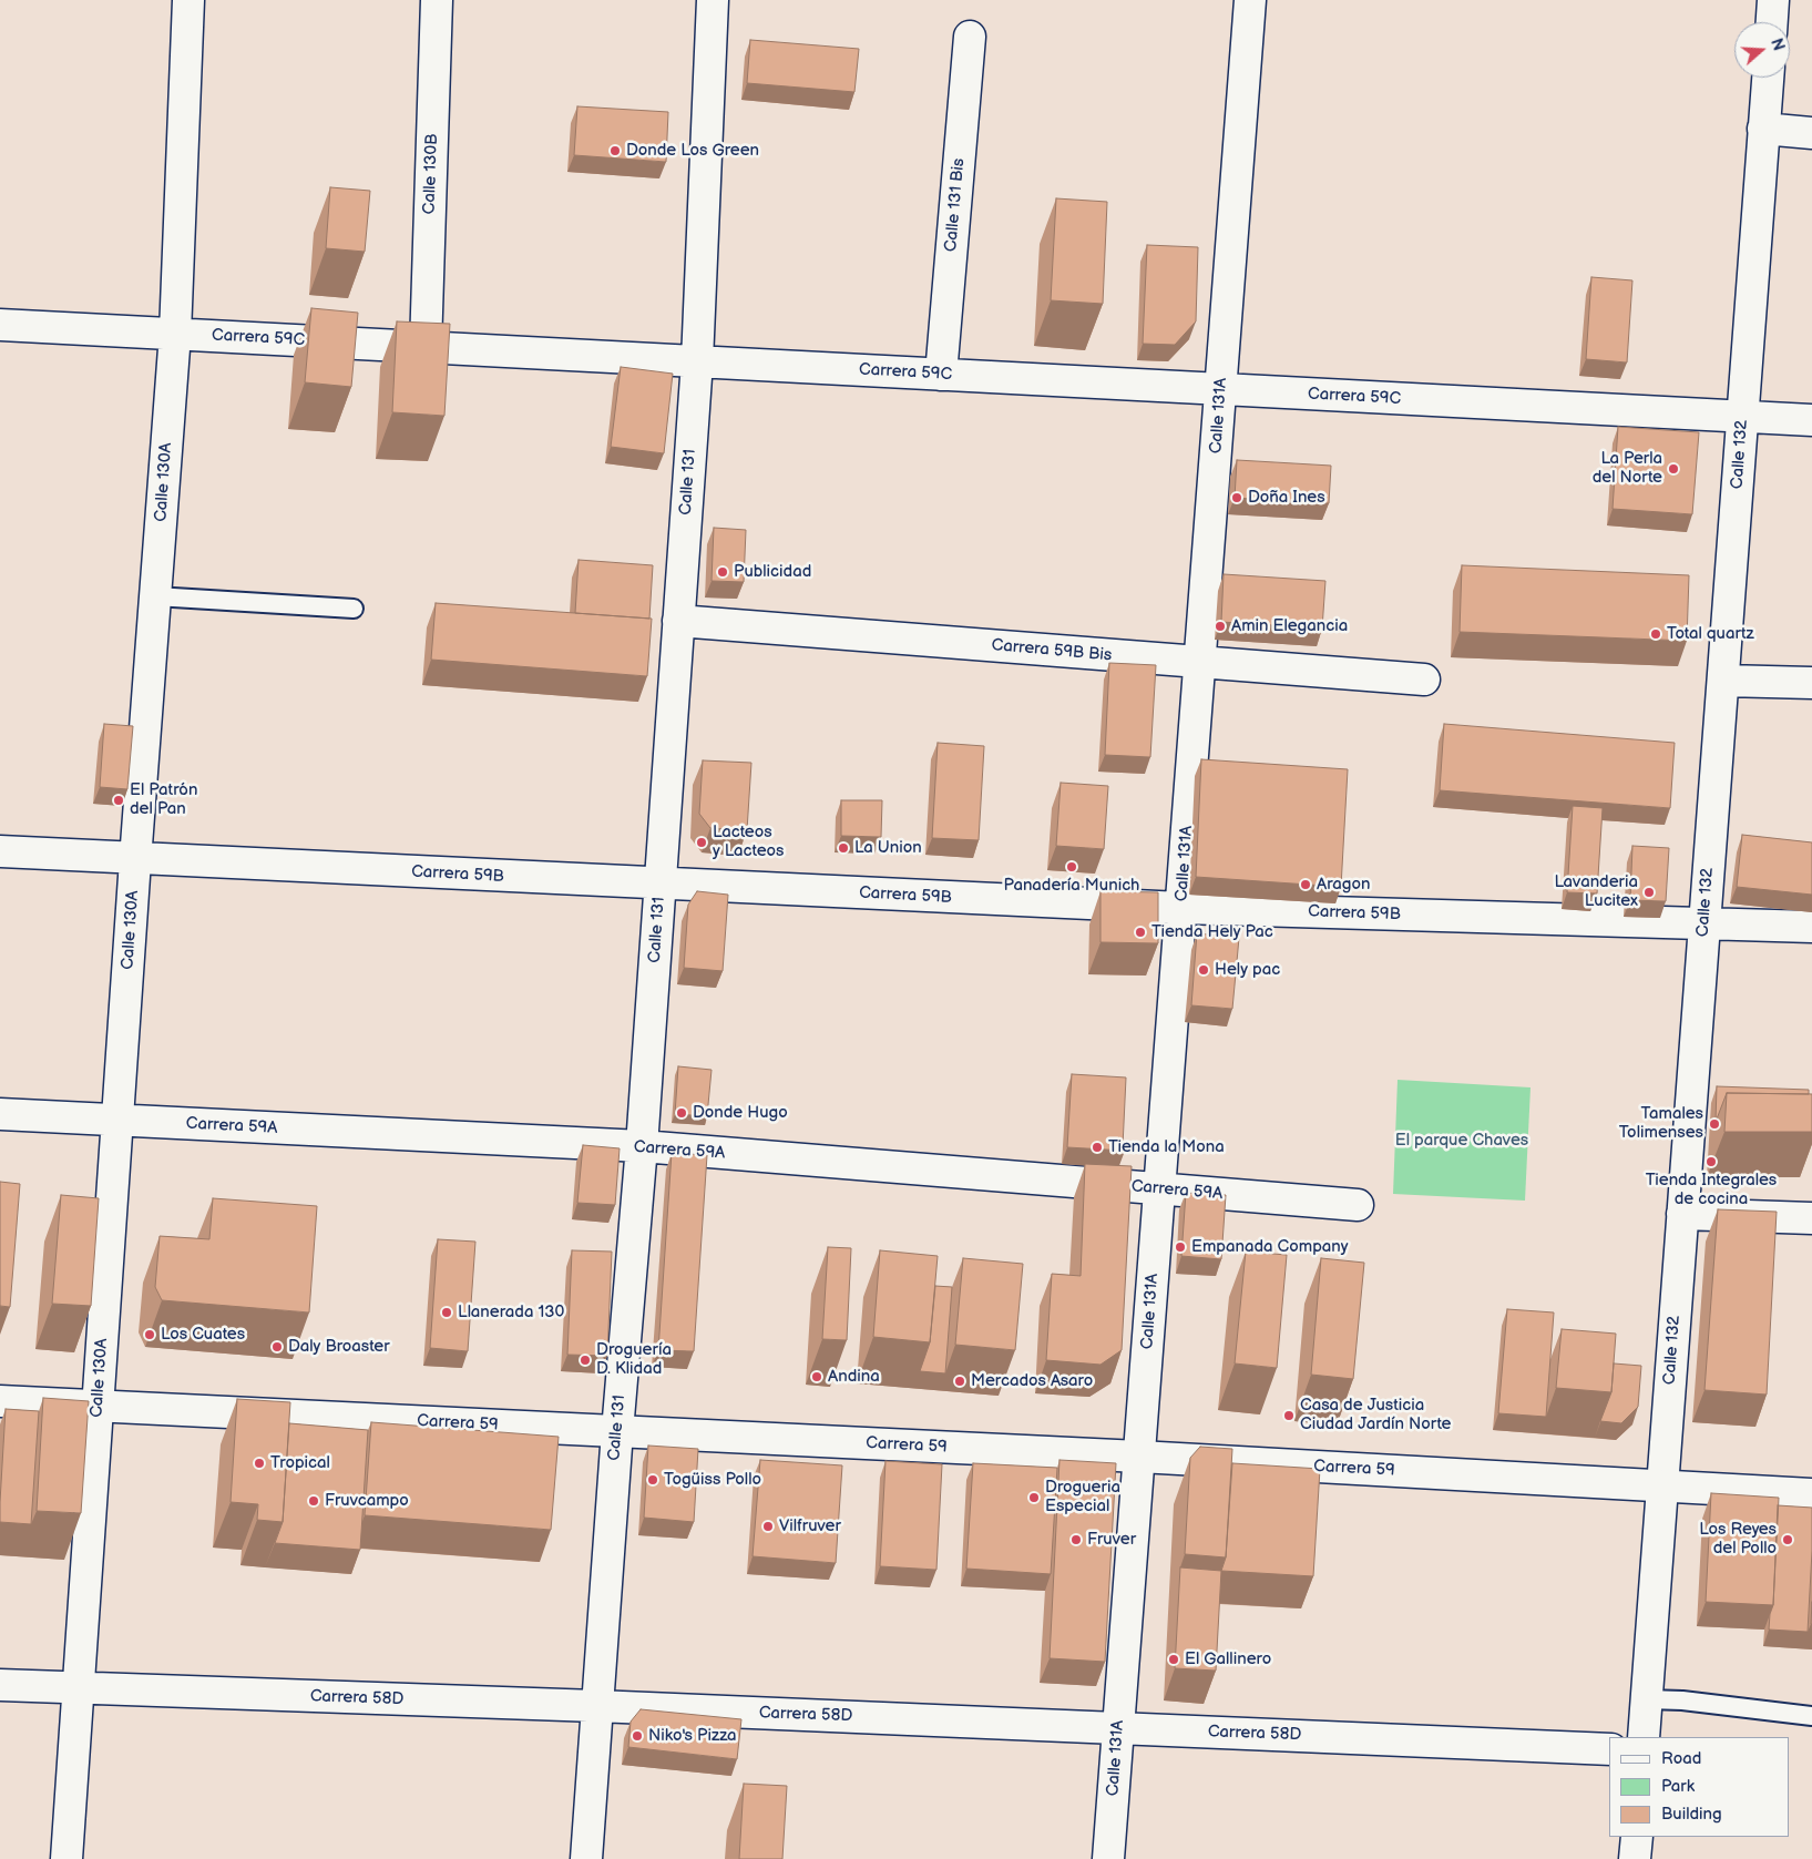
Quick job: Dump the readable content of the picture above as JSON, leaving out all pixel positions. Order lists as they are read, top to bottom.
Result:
{
  "streets": {
    "street": [
      "Calle 130B",
      "Calle 131 Bis",
      "Carrera 59C",
      "Calle 131A",
      "Calle 132",
      "Calle 130A",
      "Calle 131",
      "Carrera 59B Bis",
      "Carrera 59B",
      "Carrera 59A",
      "Carrera 59",
      "Carrera 58D"
    ]
  },
  "crossings": [
    ["Calle 130B", "Carrera 59C"],
    ["Calle 131 Bis", "Carrera 59C"],
    ["Carrera 59C", "Calle 131A"],
    ["Carrera 59C", "Calle 132"],
    ["Carrera 59C", "Calle 130A"],
    ["Carrera 59C", "Calle 131"],
    ["Calle 131A", "Carrera 59B Bis"],
    ["Calle 131A", "Carrera 59B"],
    ["Calle 131A", "Carrera 59A"],
    ["Calle 131A", "Carrera 59"],
    ["Calle 131A", "Carrera 58D"],
    ["Calle 132", "Carrera 59B"],
    ["Calle 132", "Carrera 59"],
    ["Calle 130A", "Carrera 59B"],
    ["Calle 130A", "Carrera 59A"],
    ["Calle 130A", "Carrera 59"],
    ["Calle 130A", "Carrera 58D"],
    ["Calle 131", "Carrera 59B Bis"],
    ["Calle 131", "Carrera 59B"],
    ["Calle 131", "Carrera 59A"],
    ["Calle 131", "Carrera 59"],
    ["Calle 131", "Carrera 58D"]
  ],
  "parks": ["El parque Chaves"],
  "places": [
    "Donde Los Green",
    "La Perla del Norte",
    "Doña Ines",
    "Publicidad",
    "Amin Elegancia",
    "Total quartz",
    "El Patrón del Pan",
    "Lacteos y Lacteos",
    "La Union",
    "Panadería Munich",
    "Aragon",
    "Lavanderia Lucitex",
    "Tienda Hely Pac",
    "Hely pac",
    "Donde Hugo",
    "Tamales Tolimenses",
    "Tienda la Mona",
    "Tienda Integrales de cocina",
    "Empanada Company",
    "Llanerada 130",
    "Los Cuates",
    "Daly Broaster",
    "Droguería D. Klidad",
    "Andina",
    "Mercados Asaro",
    "Casa de Justicia Ciudad Jardín Norte",
    "Tropical",
    "Togüiss Pollo",
    "Drogueria Especial",
    "Fruvcampo",
    "Vilfruver",
    "Fruver",
    "Los Reyes del Pollo",
    "El Gallinero",
    "Niko's Pizza"
  ],
  "legend": ["Road", "Park", "Building"],
  "north": "right"
}
